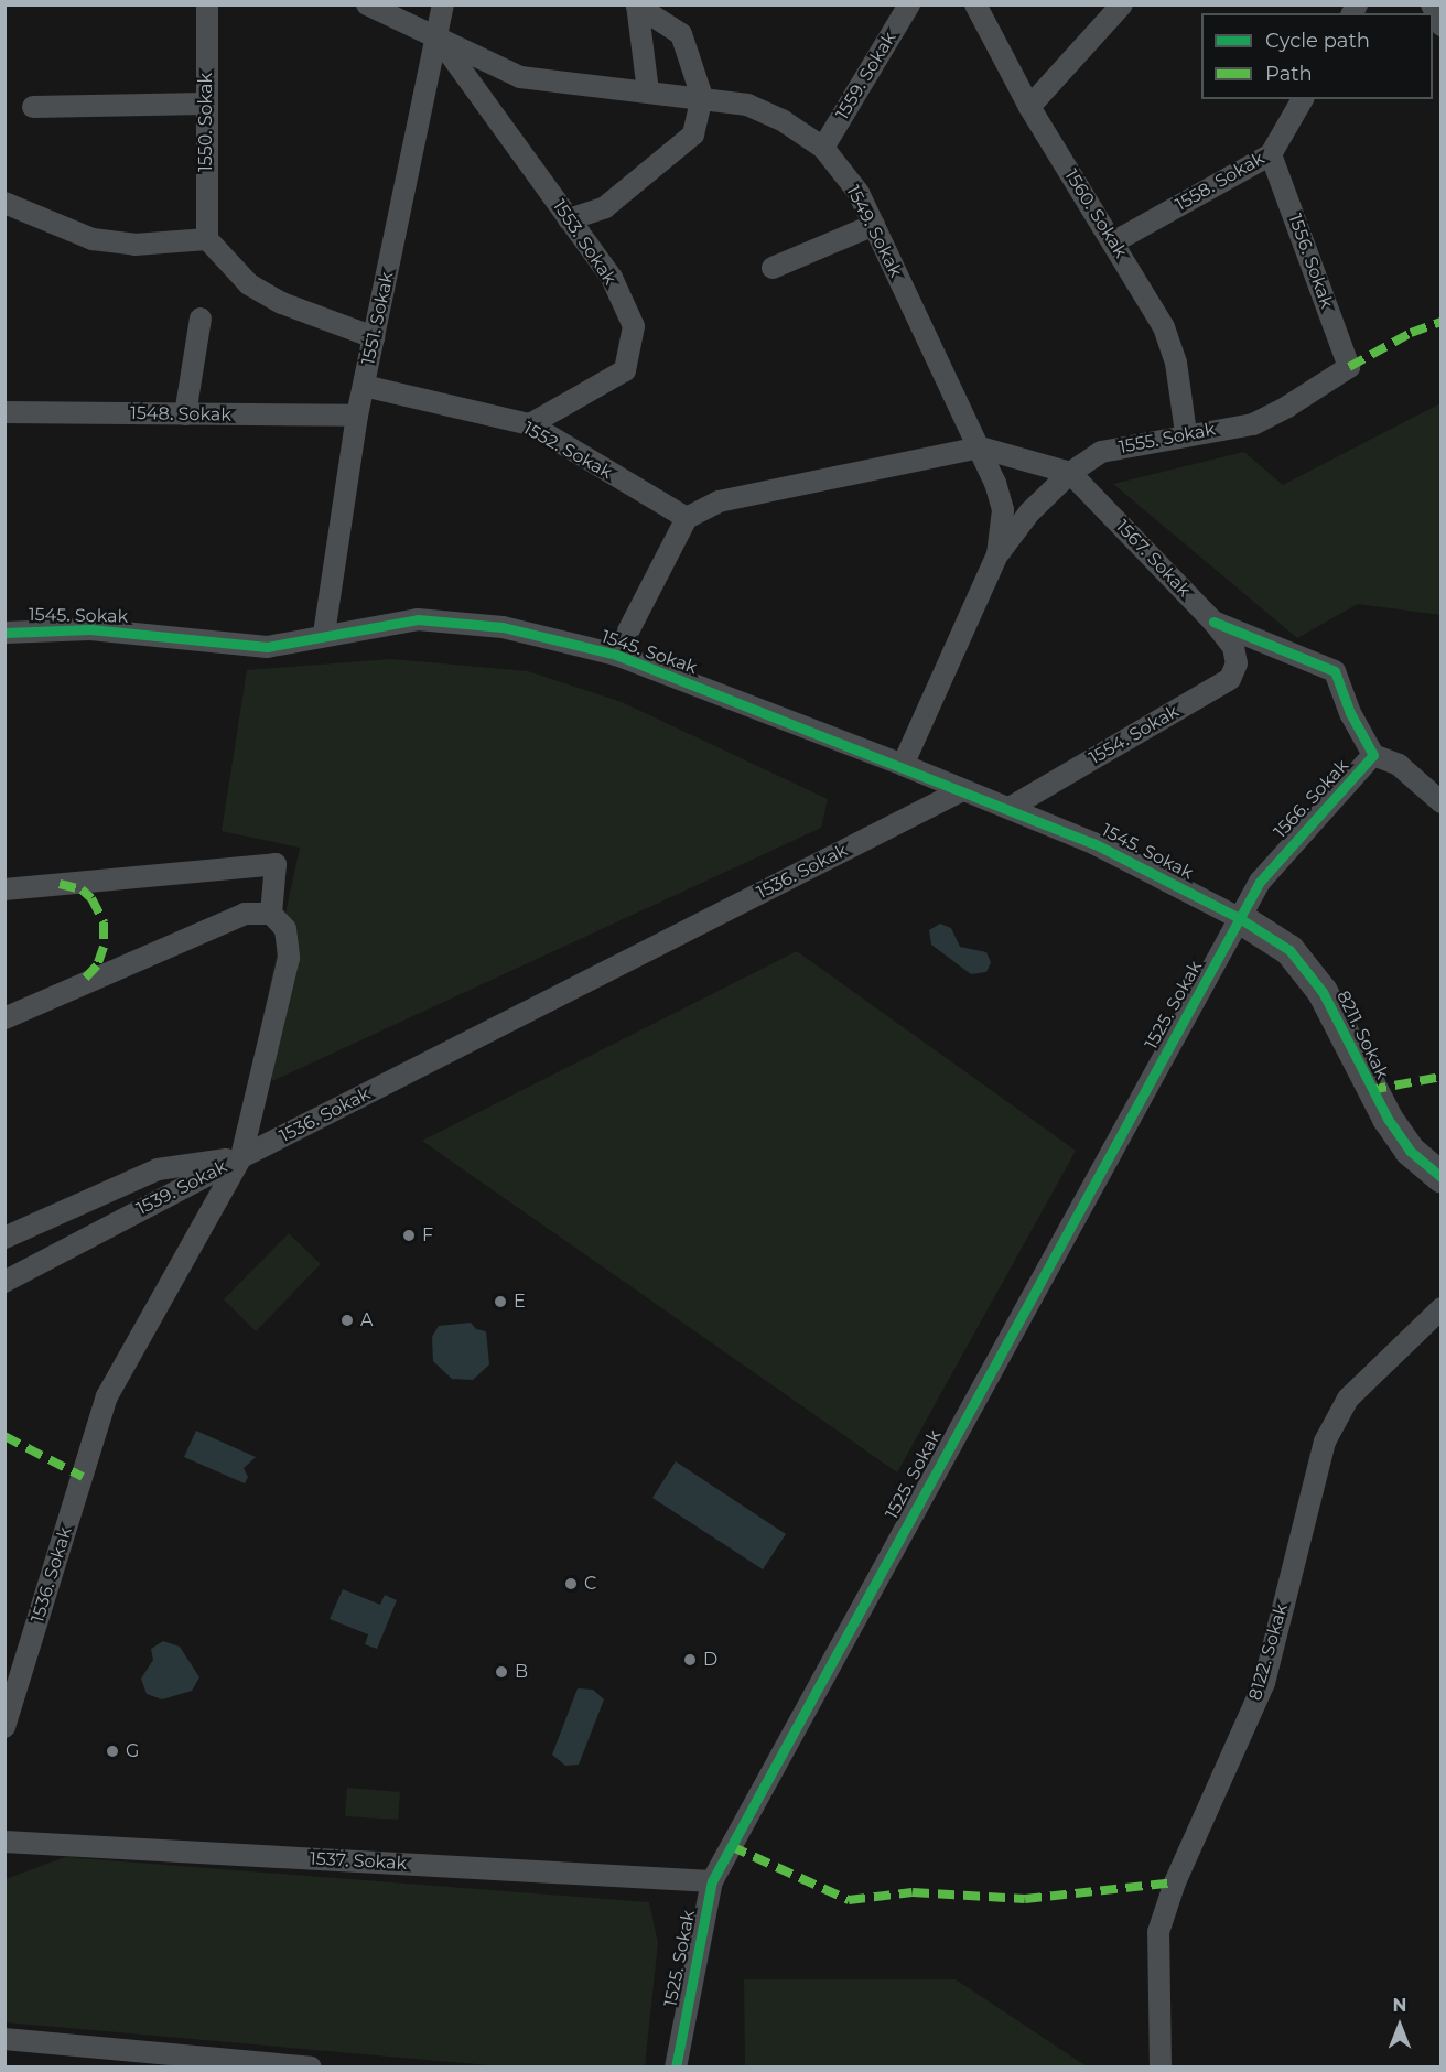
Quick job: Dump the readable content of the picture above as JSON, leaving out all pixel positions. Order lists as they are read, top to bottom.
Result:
{
  "streets": {
    "street": [
      "1559. Sokak",
      "1550. Sokak",
      "1558. Sokak",
      "1560. Sokak",
      "1549. Sokak",
      "1553. Sokak",
      "1556. Sokak",
      "1551. Sokak",
      "1548. Sokak",
      "1555. Sokak",
      "1552. Sokak",
      "1567. Sokak",
      "1545. Sokak",
      "1554. Sokak",
      "1566. Sokak",
      "1536. Sokak",
      "1525. Sokak",
      "8211. Sokak",
      "1539. Sokak",
      "8122. Sokak",
      "1537. Sokak"
    ]
  },
  "crossings": [
    ["1559. Sokak", "1549. Sokak"],
    ["1558. Sokak", "1560. Sokak"],
    ["1558. Sokak", "1556. Sokak"],
    ["1560. Sokak", "1555. Sokak"],
    ["1549. Sokak", "1553. Sokak"],
    ["1549. Sokak", "1551. Sokak"],
    ["1549. Sokak", "1555. Sokak"],
    ["1549. Sokak", "1545. Sokak"],
    ["1553. Sokak", "1551. Sokak"],
    ["1553. Sokak", "1552. Sokak"],
    ["1556. Sokak", "1555. Sokak"],
    ["1551. Sokak", "1548. Sokak"],
    ["1551. Sokak", "1552. Sokak"],
    ["1551. Sokak", "1545. Sokak"],
    ["1555. Sokak", "1567. Sokak"],
    ["1567. Sokak", "1554. Sokak"],
    ["1567. Sokak", "1566. Sokak"],
    ["1545. Sokak", "1554. Sokak"],
    ["1545. Sokak", "1566. Sokak"],
    ["1545. Sokak", "1536. Sokak"],
    ["1545. Sokak", "1525. Sokak"],
    ["1545. Sokak", "8211. Sokak"],
    ["1566. Sokak", "1525. Sokak"],
    ["1566. Sokak", "8211. Sokak"],
    ["1536. Sokak", "1539. Sokak"],
    ["1525. Sokak", "8211. Sokak"],
    ["1525. Sokak", "1537. Sokak"]
  ],
  "places": [
    "F",
    "E",
    "A",
    "C",
    "D",
    "B",
    "G"
  ],
  "legend": ["Cycle path", "Path"],
  "north": "top"
}
